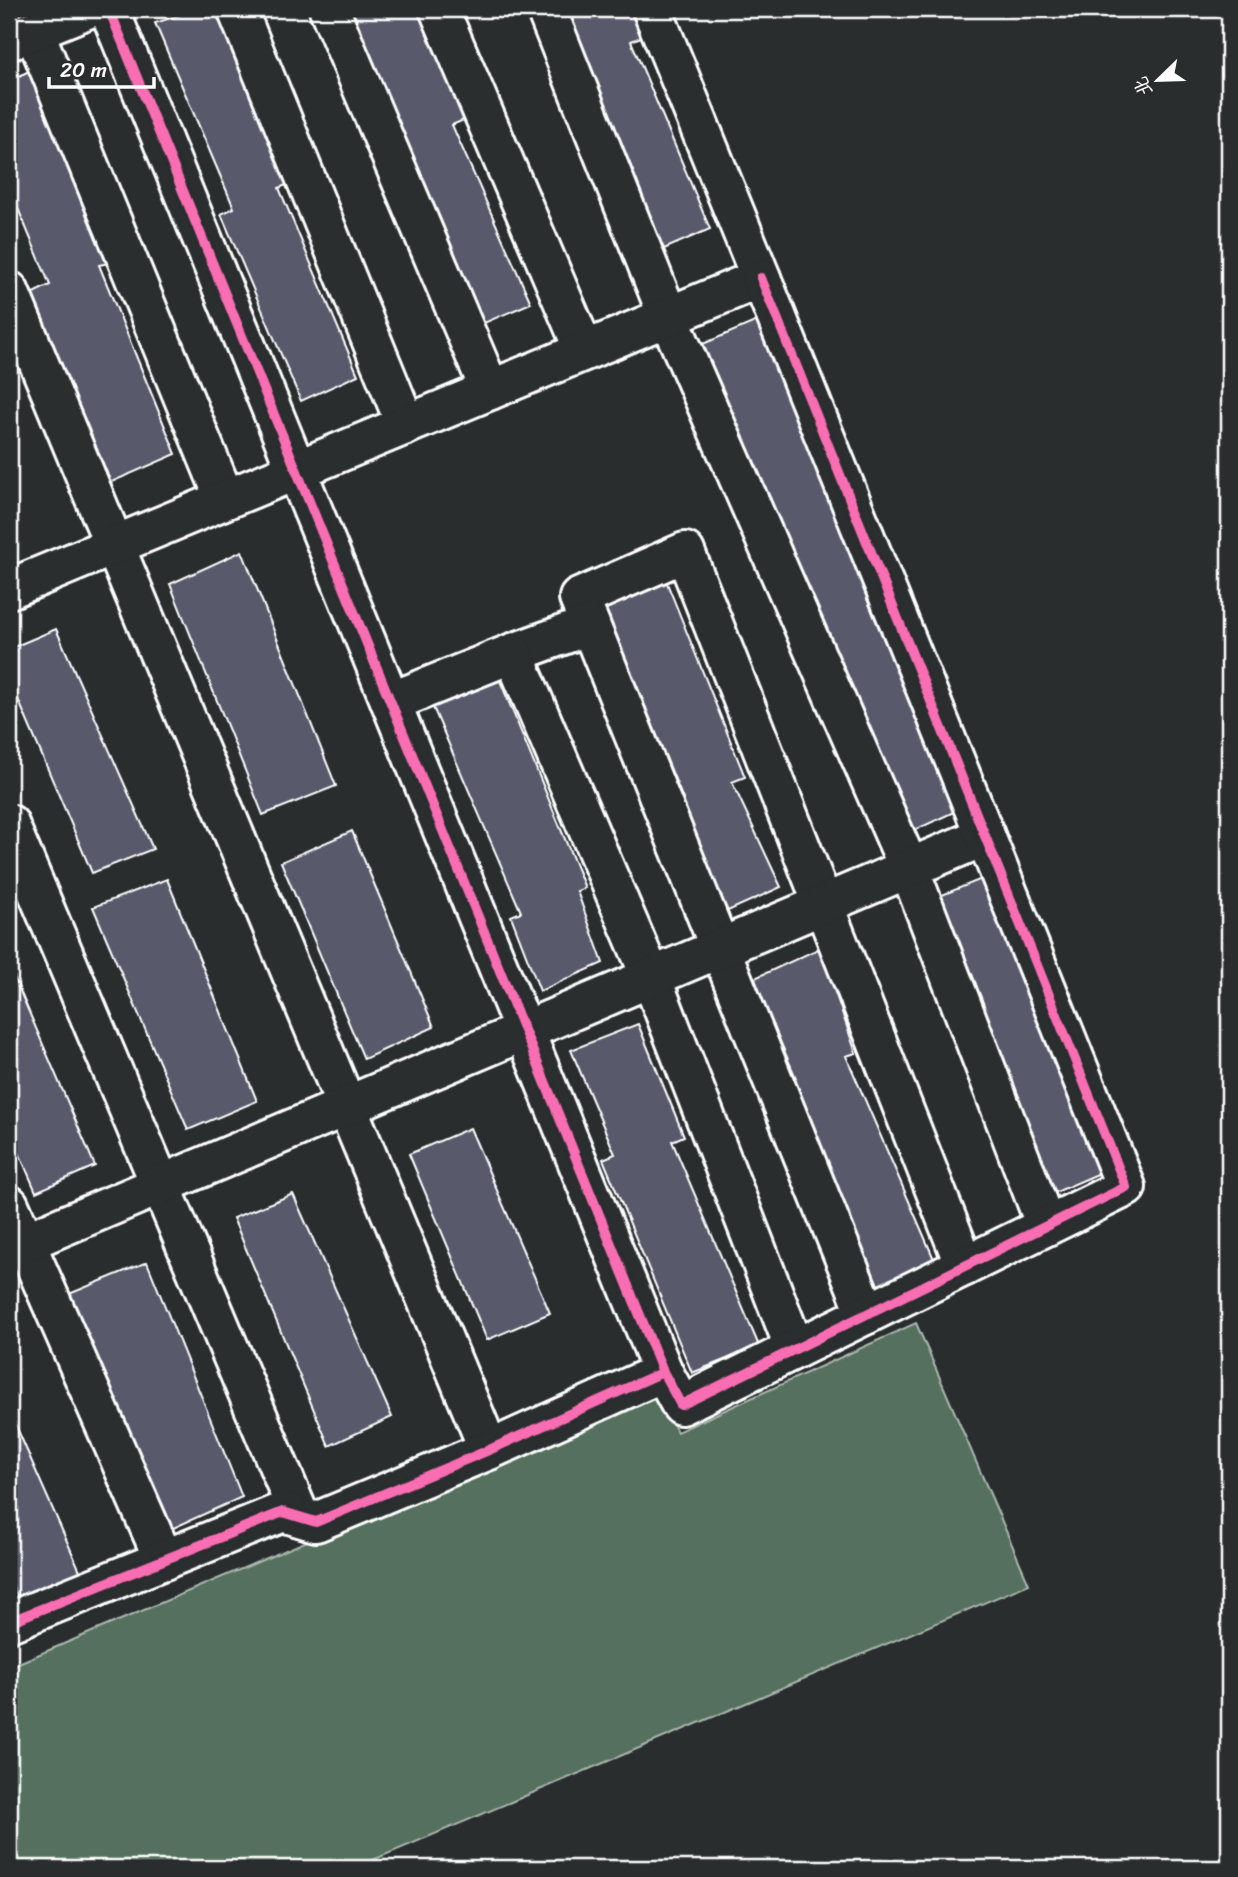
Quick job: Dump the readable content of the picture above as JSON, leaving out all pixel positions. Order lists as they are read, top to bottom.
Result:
{
  "scale_bar": "20 m",
  "north": "bottom left"
}
